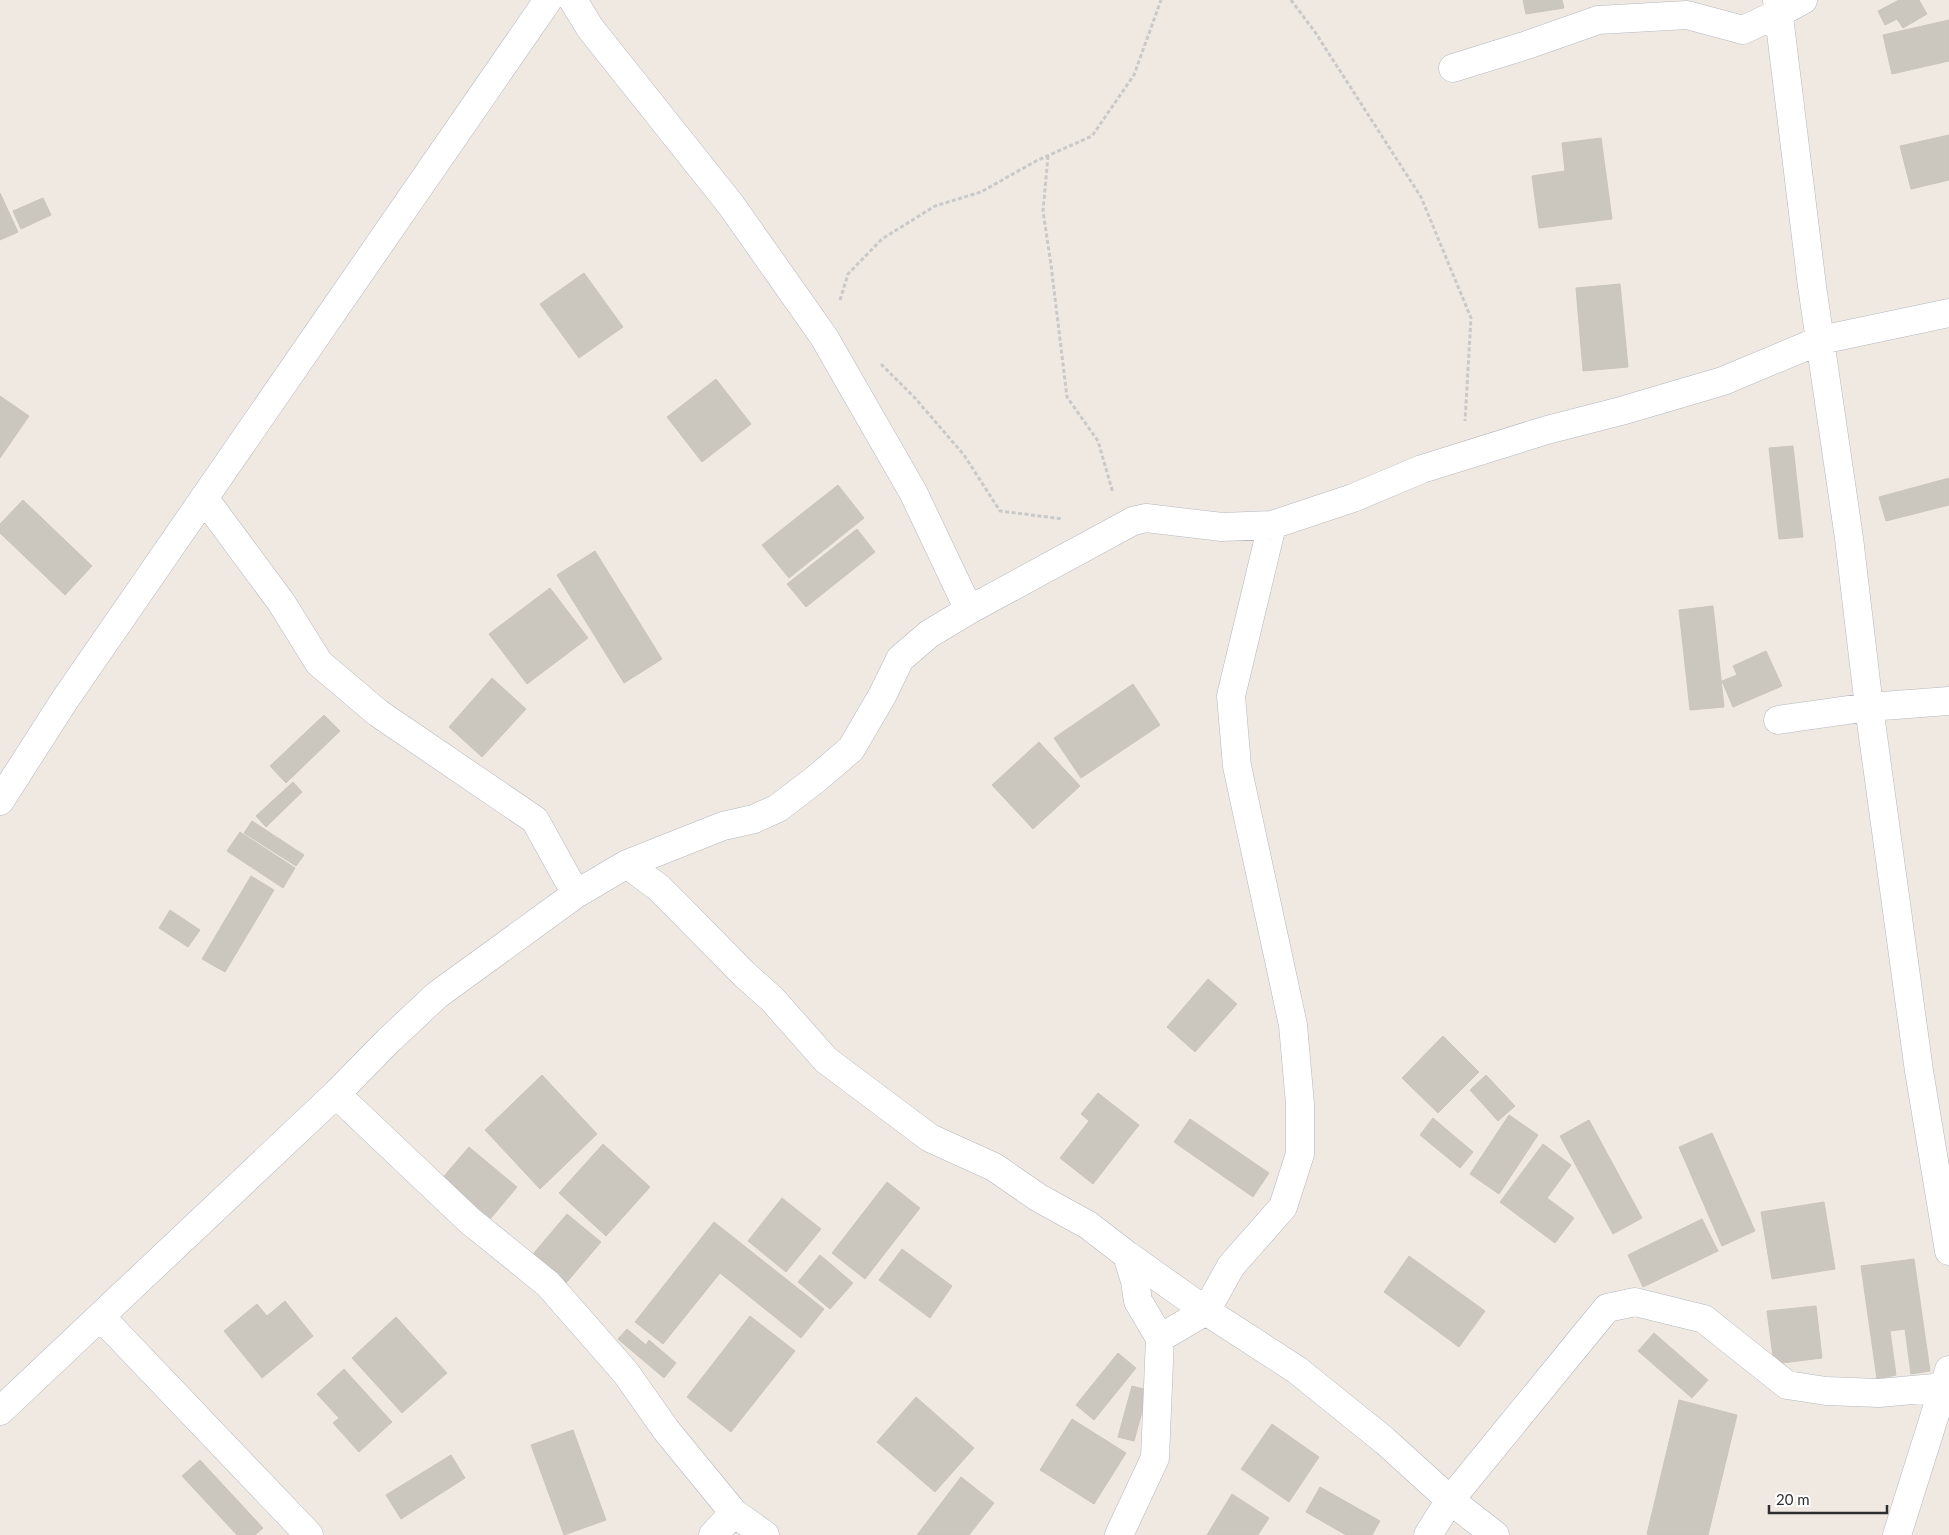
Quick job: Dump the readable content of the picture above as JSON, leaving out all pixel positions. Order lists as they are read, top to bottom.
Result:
{
  "scale_bar": "20 m"
}
